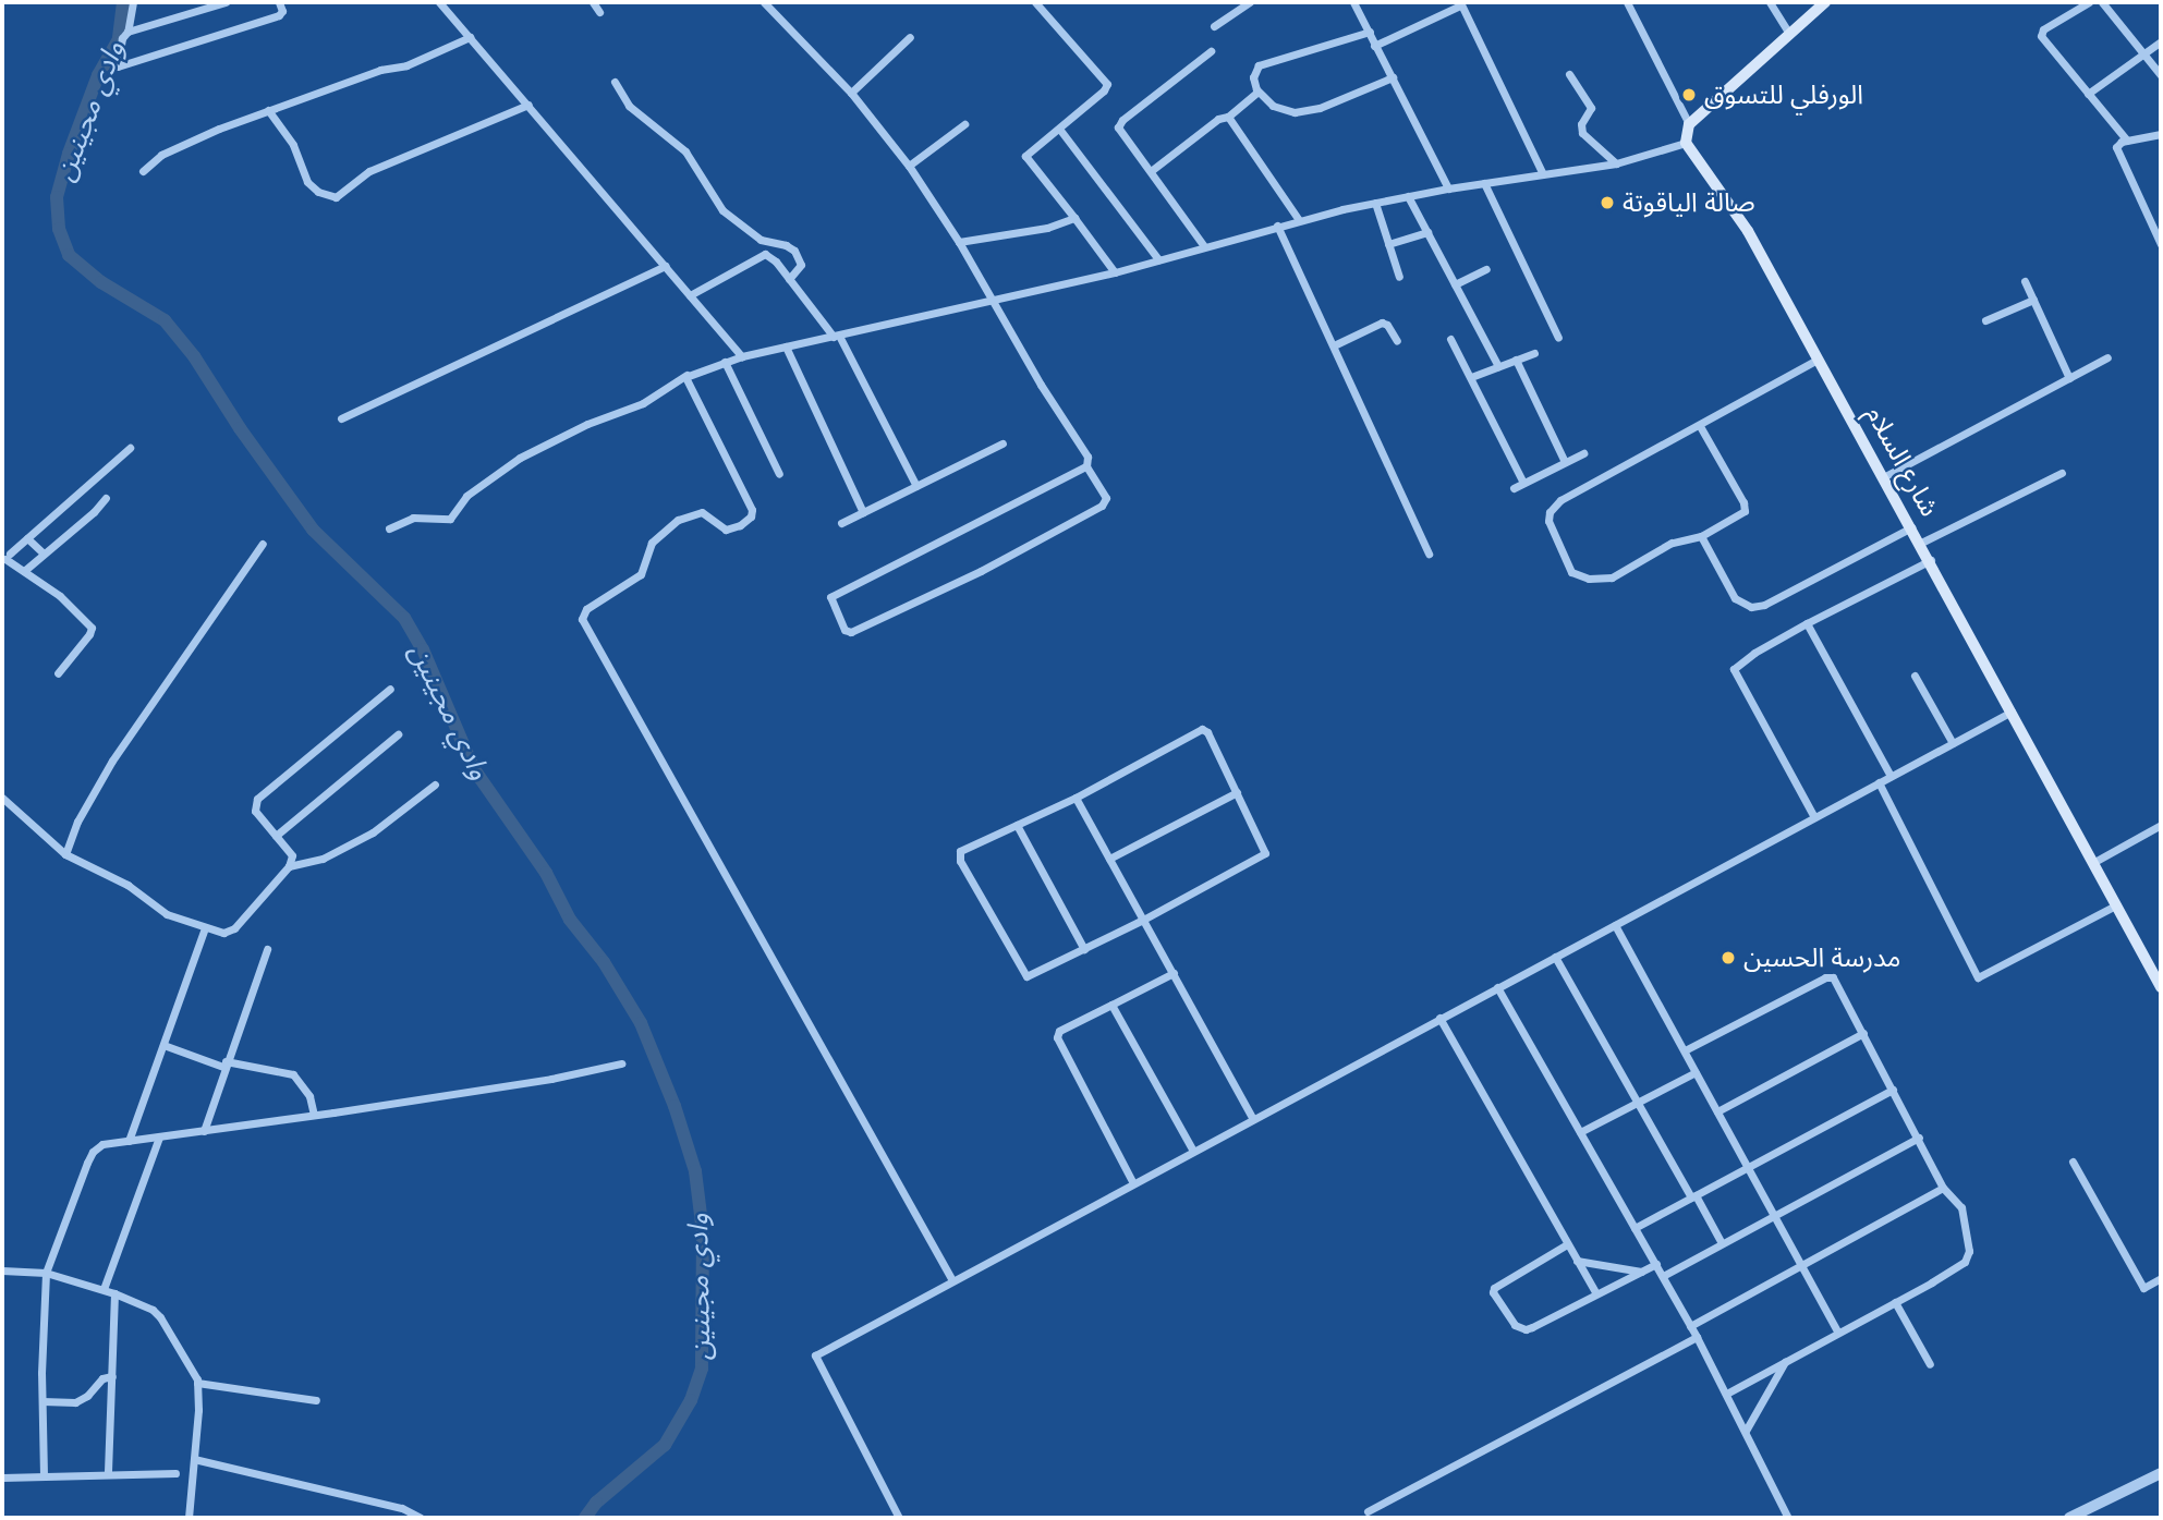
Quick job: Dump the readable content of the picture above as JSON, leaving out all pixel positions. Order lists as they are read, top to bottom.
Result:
{
  "streets": {
    "main road": ["شارع السلام"]
  },
  "water": ["وادي مجينين"],
  "places": ["الورفلي للتسوق", "صالة الياقوتة", "مدرسة الحسين"]
}
